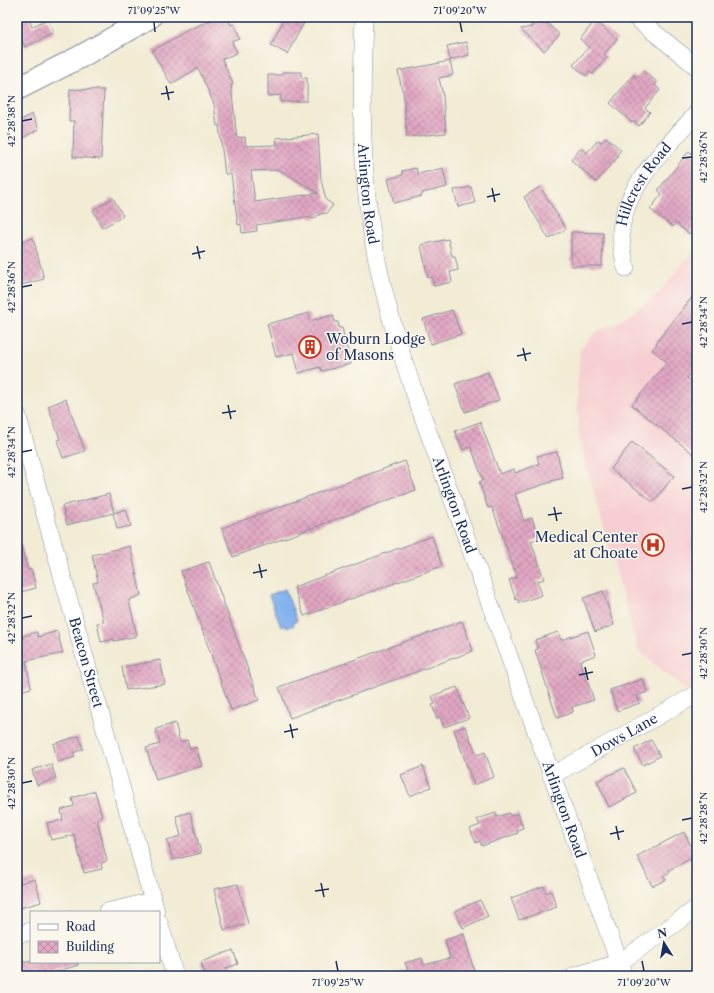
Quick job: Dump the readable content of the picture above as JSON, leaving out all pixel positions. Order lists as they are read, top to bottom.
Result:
{
  "streets": {
    "street": [
      "Hillcrest Road",
      "Arlington Road",
      "Beacon Street",
      "Dows Lane"
    ]
  },
  "crossings": [
    ["Arlington Road", "Dows Lane"]
  ],
  "places": {
    "building": ["Woburn Lodge of Masons"],
    "hospital": ["Medical Center at Choate"]
  },
  "legend": ["Road", "Building"],
  "north": "top",
  "coordinates": [
    "71°09'25\"W",
    "71°09'20\"W",
    "42°28'38\"N",
    "42°28'36\"N",
    "42°28'34\"N",
    "42°28'32\"N",
    "42°28'30\"N",
    "42°28'28\"N"
  ]
}
